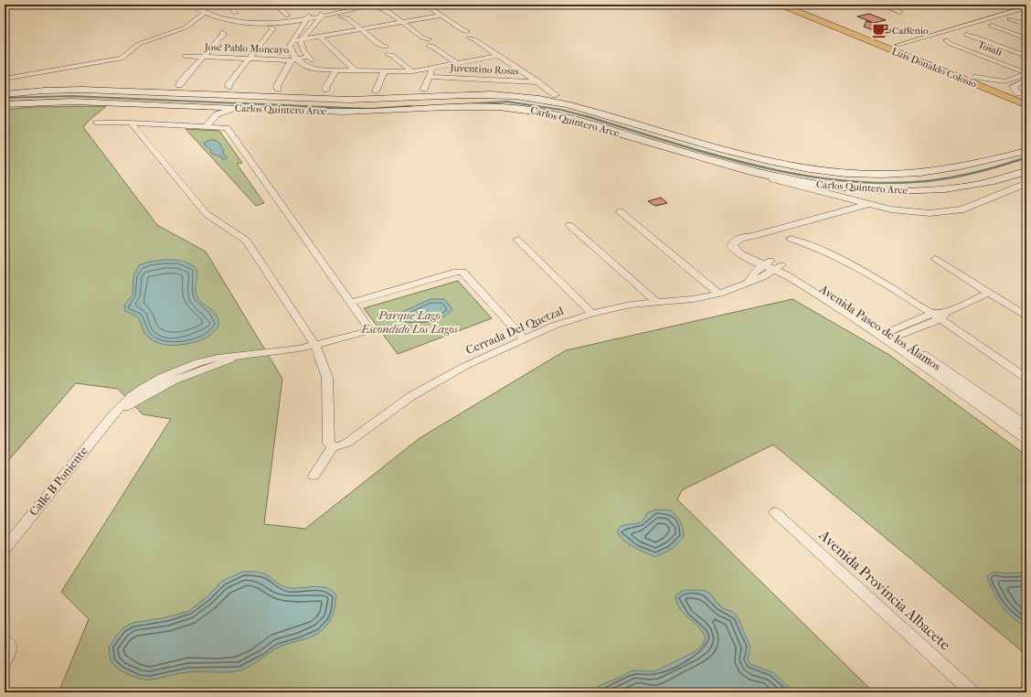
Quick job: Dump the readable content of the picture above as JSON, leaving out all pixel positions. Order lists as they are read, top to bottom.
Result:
{
  "streets": {
    "main road": ["Luis Donaldo Colosio", "Carlos Quintero Arce"],
    "street": [
      "José Pablo Moncayo",
      "Tosali",
      "Juventino Rosas",
      "Avenida Paseo de los Álamos",
      "Cerrada Del Quetzal",
      "Calle B Poniente",
      "Avenida Provincia Albacete"
    ]
  },
  "crossings": [
    ["Avenida Paseo de los Álamos", "Cerrada Del Quetzal"]
  ],
  "parks": ["Parque Lago Escondido Los Lagos"],
  "places": {
    "cafe": ["Caffenio"]
  }
}
